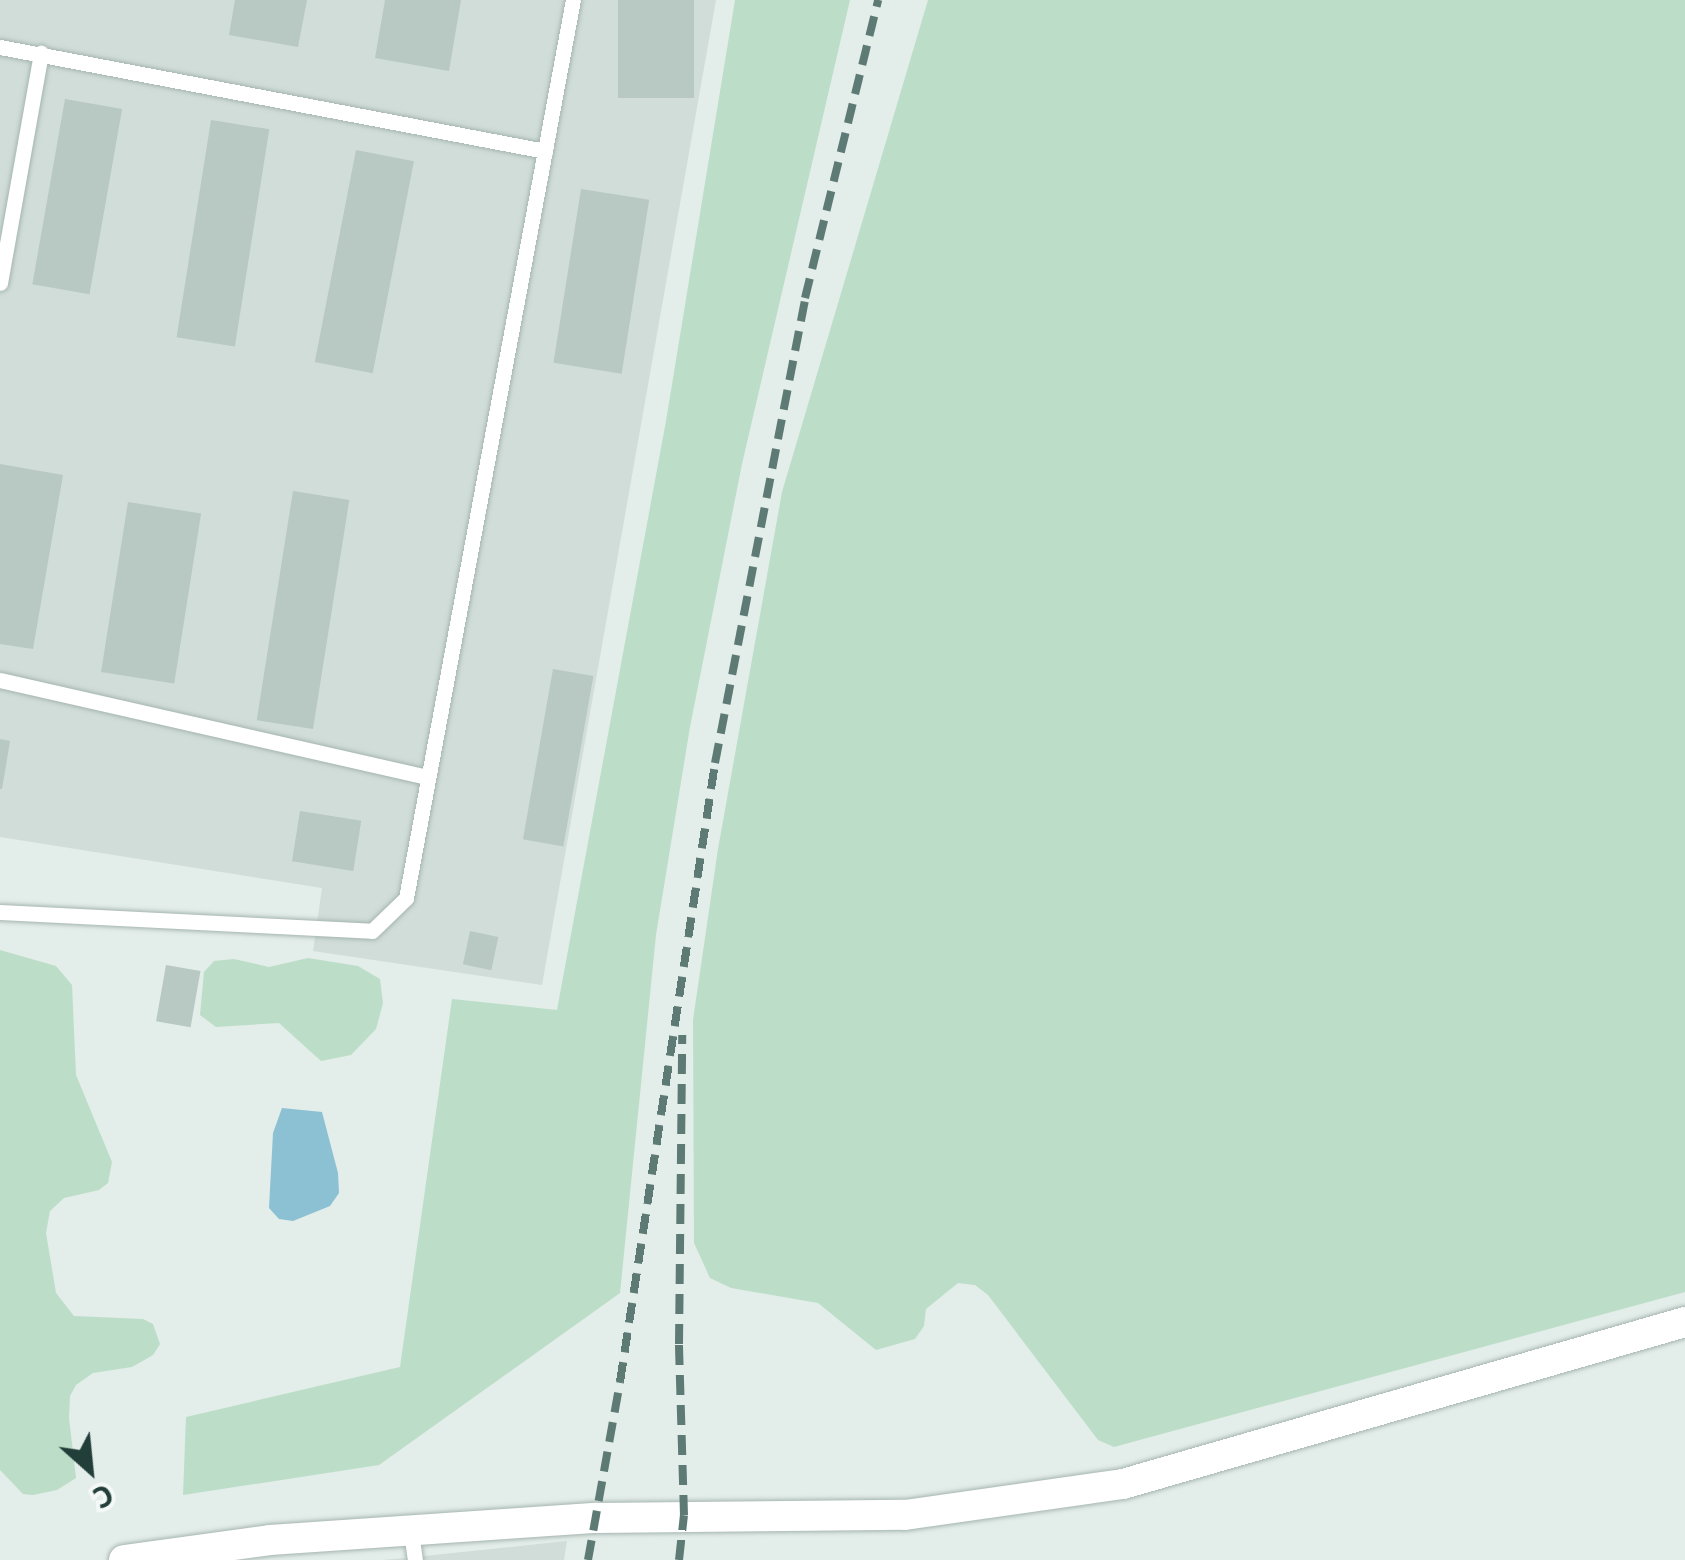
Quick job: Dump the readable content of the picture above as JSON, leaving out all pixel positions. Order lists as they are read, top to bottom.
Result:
{
  "north": "bottom right"
}
